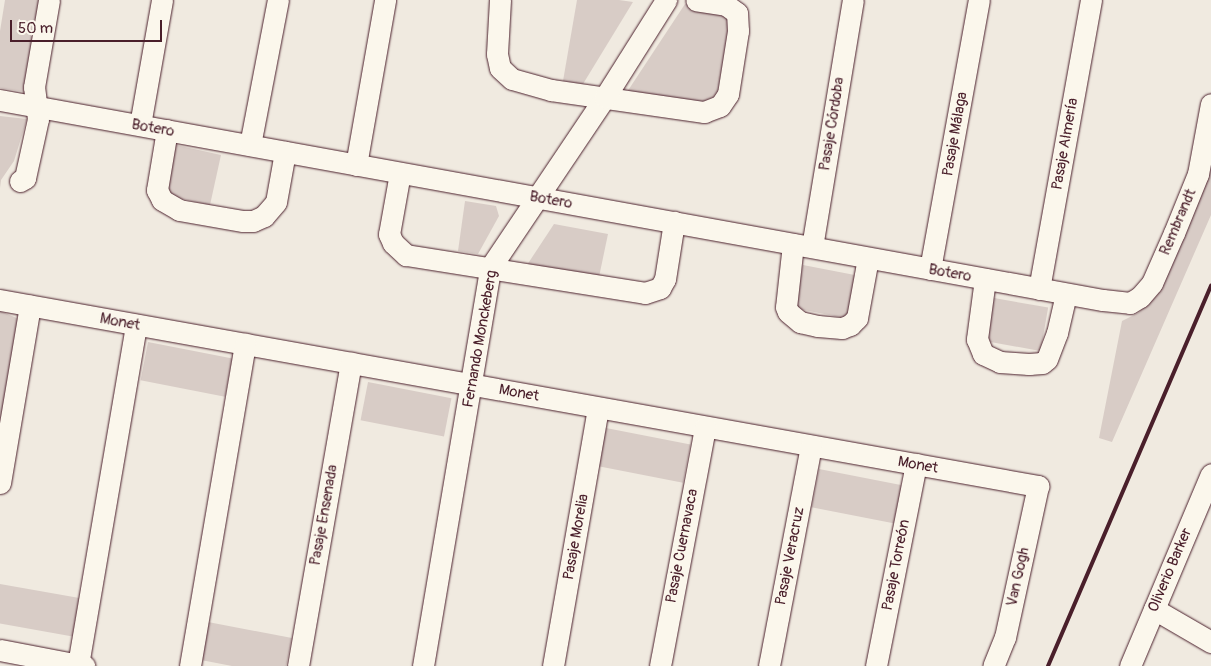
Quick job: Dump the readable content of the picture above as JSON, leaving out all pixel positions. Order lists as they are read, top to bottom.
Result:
{
  "streets": {
    "street": [
      "Pasaje Córdoba",
      "Botero",
      "Pasaje Málaga",
      "Pasaje Almería",
      "Rembrandt",
      "Monet",
      "Fernando Monckeberg",
      "Pasaje Ensenada",
      "Pasaje Morelia",
      "Pasaje Cuernavaca",
      "Pasaje Veracruz",
      "Pasaje Torreón",
      "Oliverio Barker",
      "Van Gogh"
    ]
  },
  "crossings": [
    ["Pasaje Córdoba", "Botero"],
    ["Botero", "Pasaje Málaga"],
    ["Botero", "Pasaje Almería"],
    ["Botero", "Rembrandt"],
    ["Botero", "Fernando Monckeberg"],
    ["Monet", "Fernando Monckeberg"],
    ["Monet", "Pasaje Ensenada"],
    ["Monet", "Pasaje Morelia"],
    ["Monet", "Pasaje Cuernavaca"],
    ["Monet", "Pasaje Veracruz"],
    ["Monet", "Pasaje Torreón"],
    ["Monet", "Van Gogh"]
  ],
  "scale_bar": "50 m"
}
